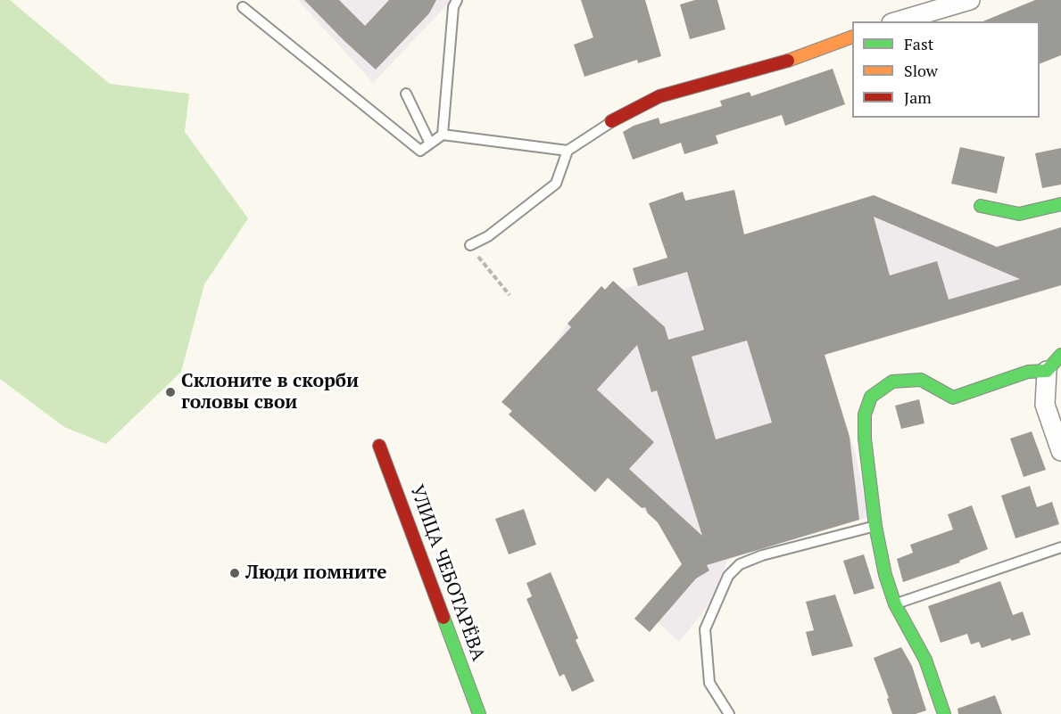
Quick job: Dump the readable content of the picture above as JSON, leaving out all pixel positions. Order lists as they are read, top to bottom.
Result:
{
  "streets": {
    "street": ["УЛИЦА ЧЕБОТАРЁВА"]
  },
  "places": ["Склоните в скорби головы свои", "Люди помните"],
  "legend": ["Fast", "Slow", "Jam"]
}
